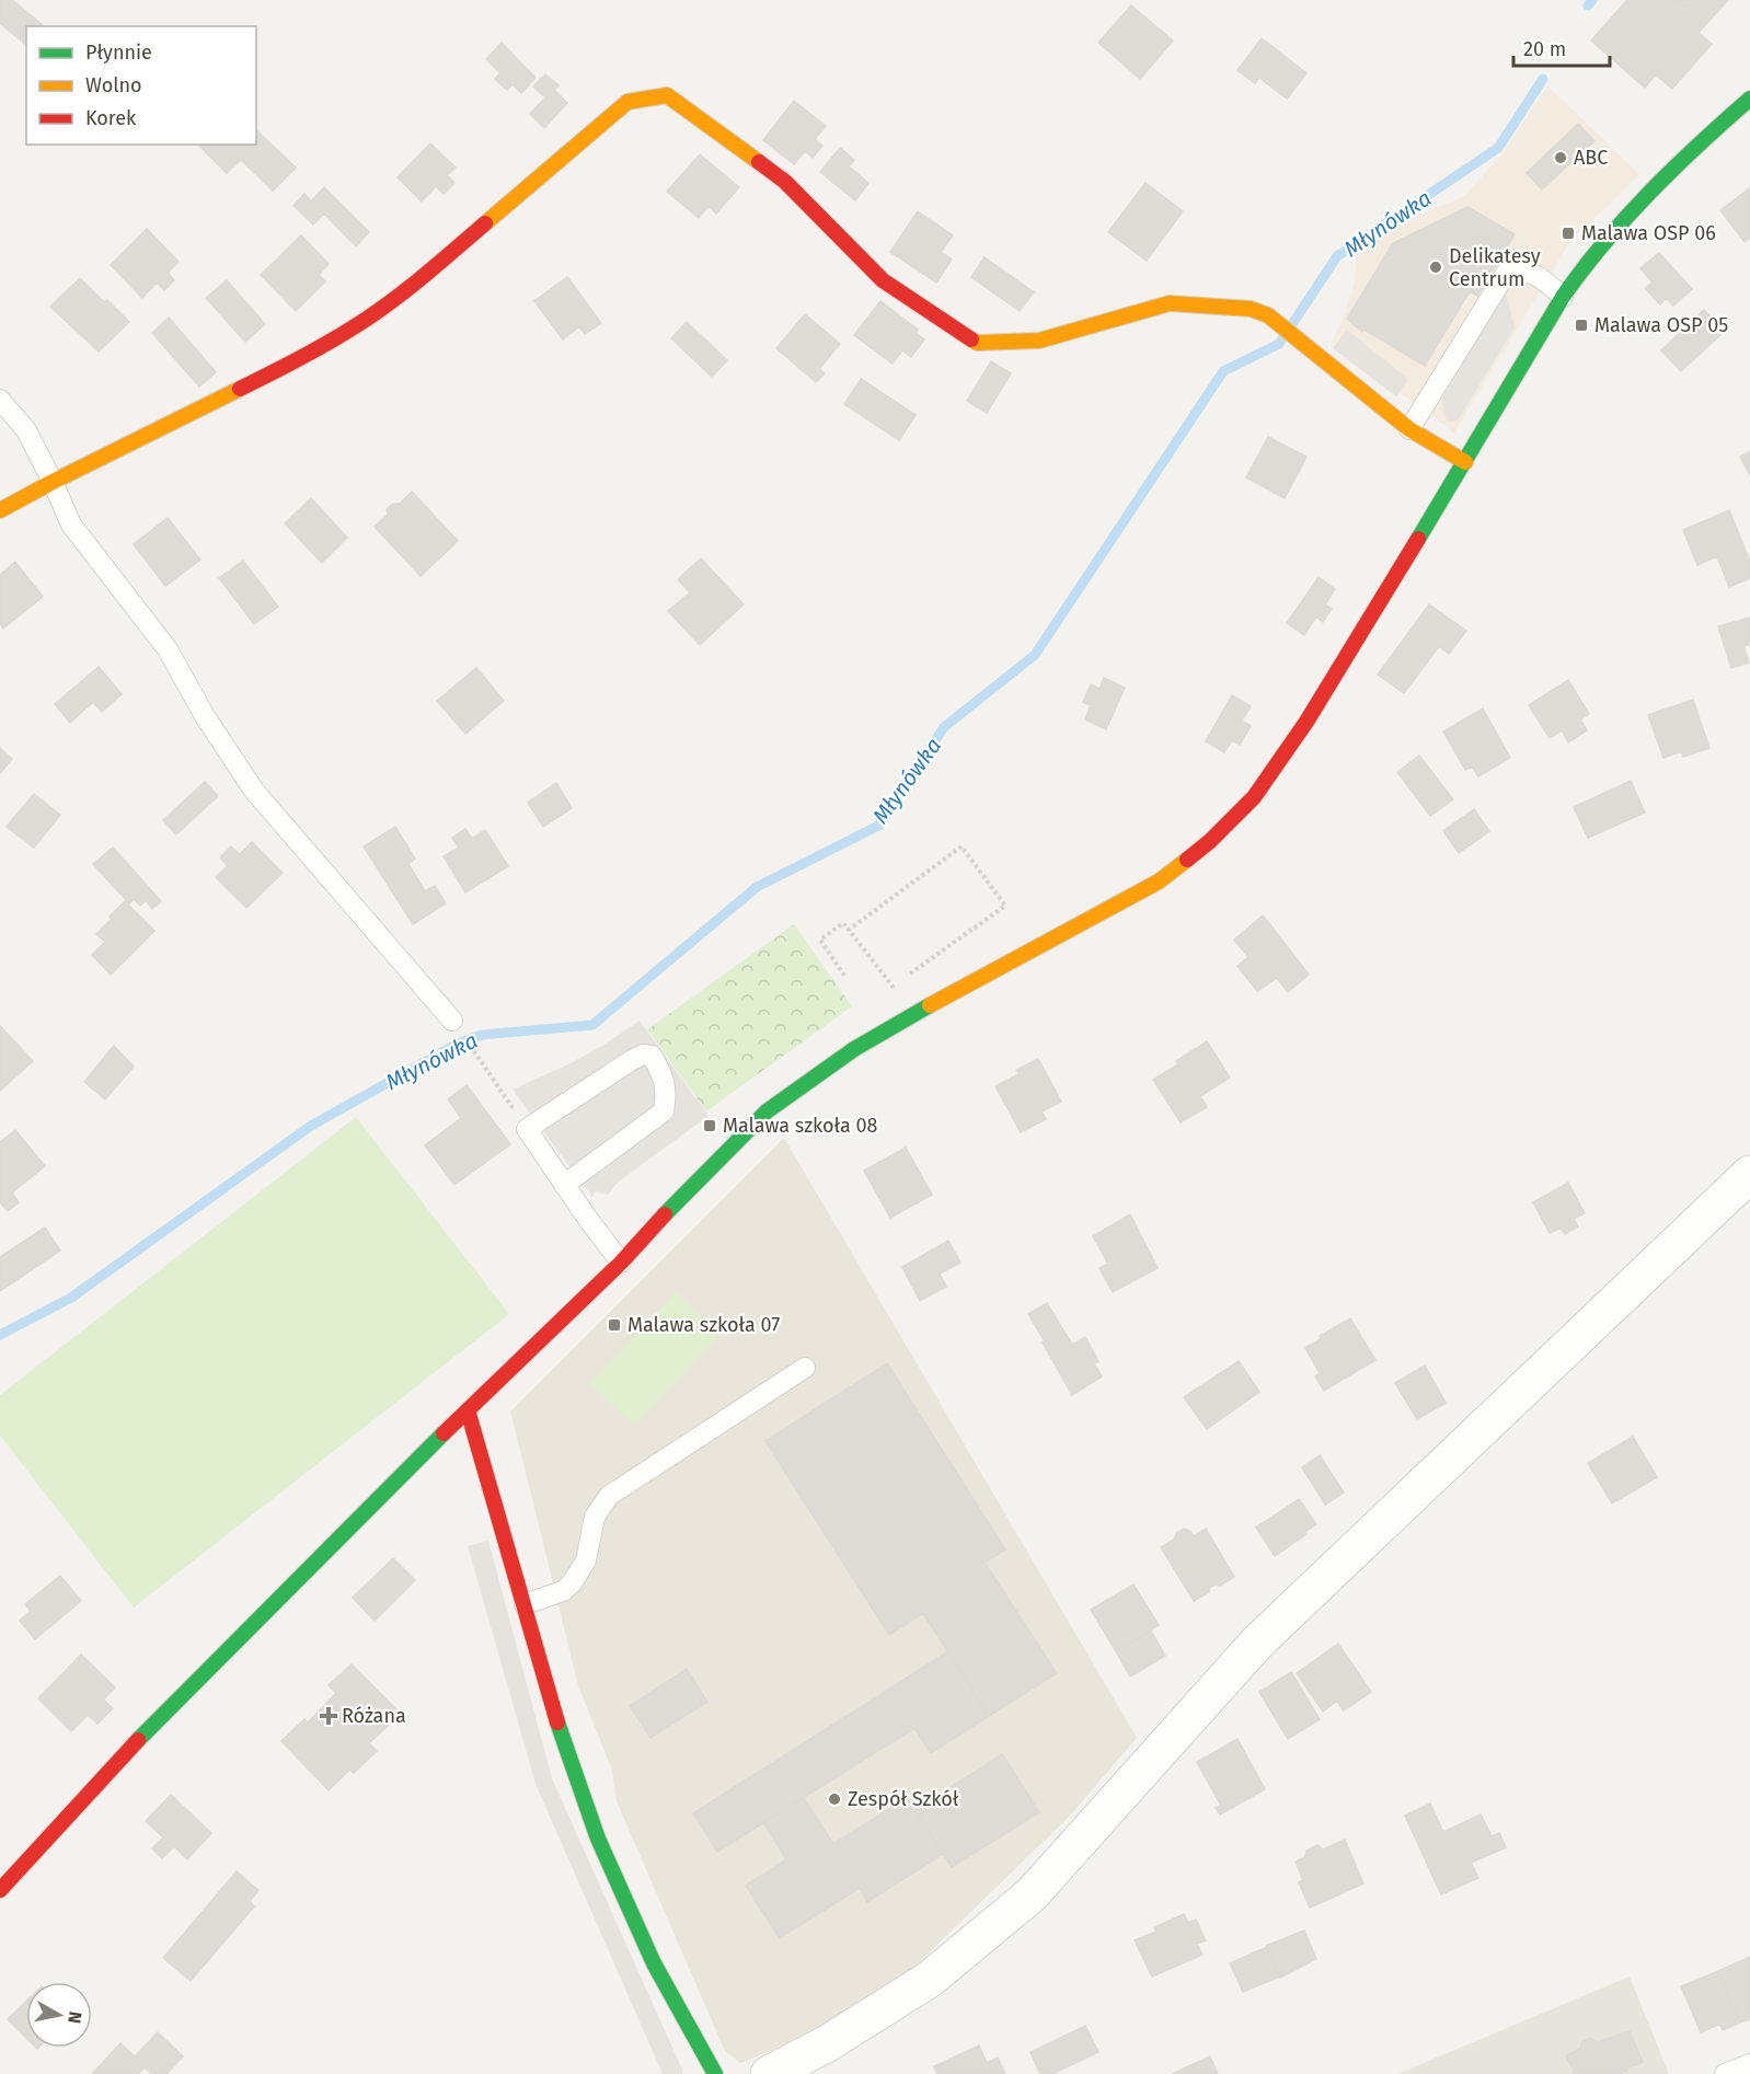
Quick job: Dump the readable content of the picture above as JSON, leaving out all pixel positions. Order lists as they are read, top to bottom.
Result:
{
  "water": ["Młynówka"],
  "places": {
    "other": ["ABC", "Delikatesy Centrum", "Zespół Szkół"],
    "transit": [
      "Malawa OSP 06",
      "Malawa OSP 05",
      "Malawa szkoła 08",
      "Malawa szkoła 07"
    ],
    "health": ["Różana"]
  },
  "legend": ["Płynnie", "Wolno", "Korek"],
  "scale_bar": "20 m",
  "north": "right"
}
